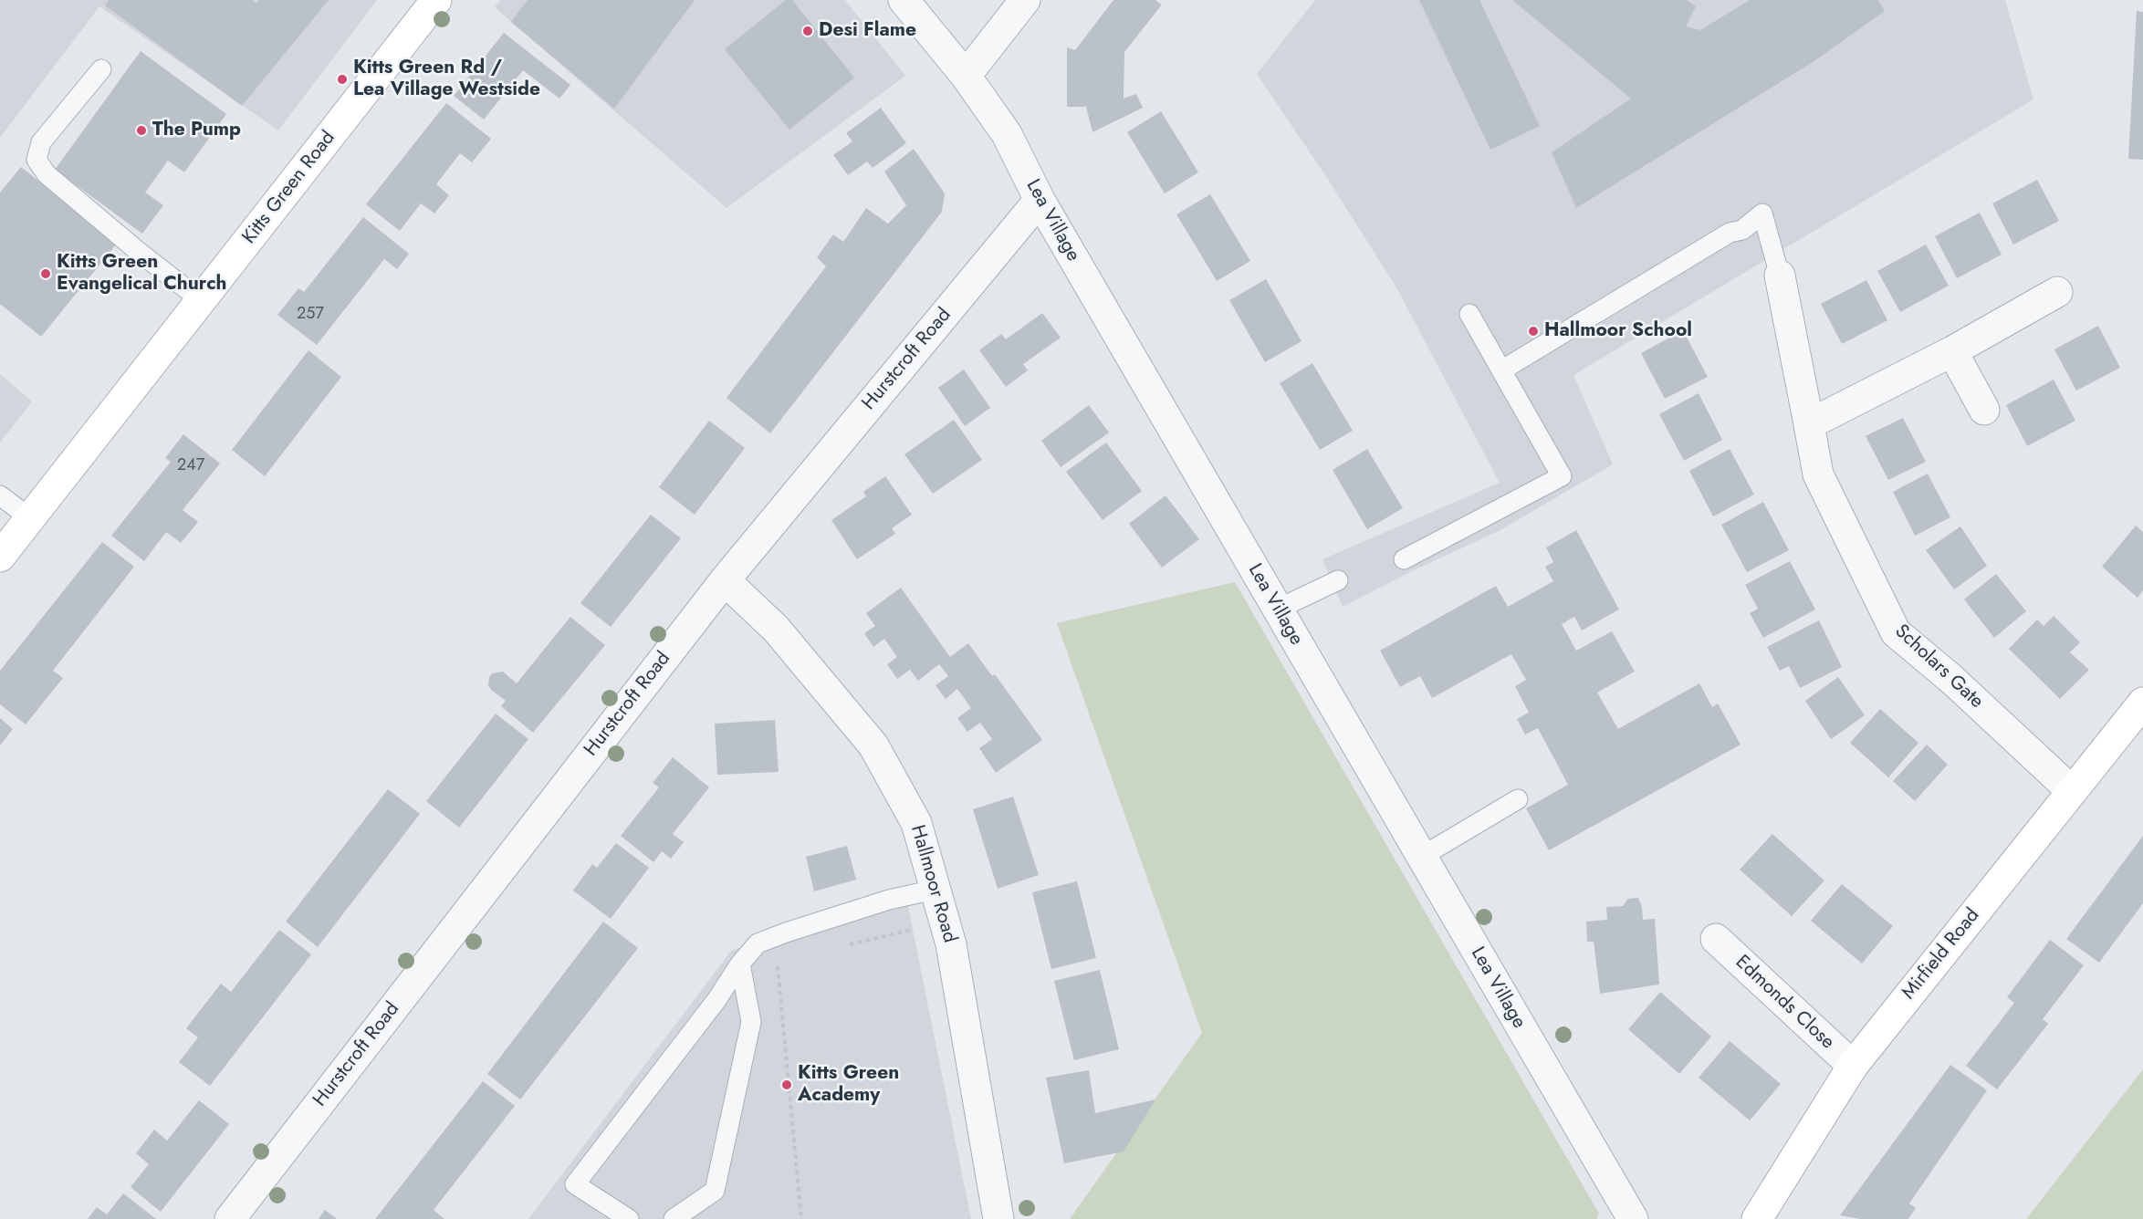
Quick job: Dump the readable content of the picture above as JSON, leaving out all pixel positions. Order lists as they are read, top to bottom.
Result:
{
  "streets": {
    "street": [
      "Kitts Green Road",
      "Lea Village",
      "Hurstcroft Road",
      "Scholars Gate",
      "Hallmoor Road",
      "Mirfield Road",
      "Edmonds Close"
    ]
  },
  "crossings": [
    ["Lea Village", "Hurstcroft Road"],
    ["Hurstcroft Road", "Hallmoor Road"],
    ["Scholars Gate", "Mirfield Road"],
    ["Mirfield Road", "Edmonds Close"]
  ],
  "places": [
    "Desi Flame",
    "Kitts Green Rd / Lea Village Westside",
    "The Pump",
    "Kitts Green Evangelical Church",
    "Hallmoor School",
    "Kitts Green Academy"
  ],
  "house_numbers": ["257", "247"]
}
